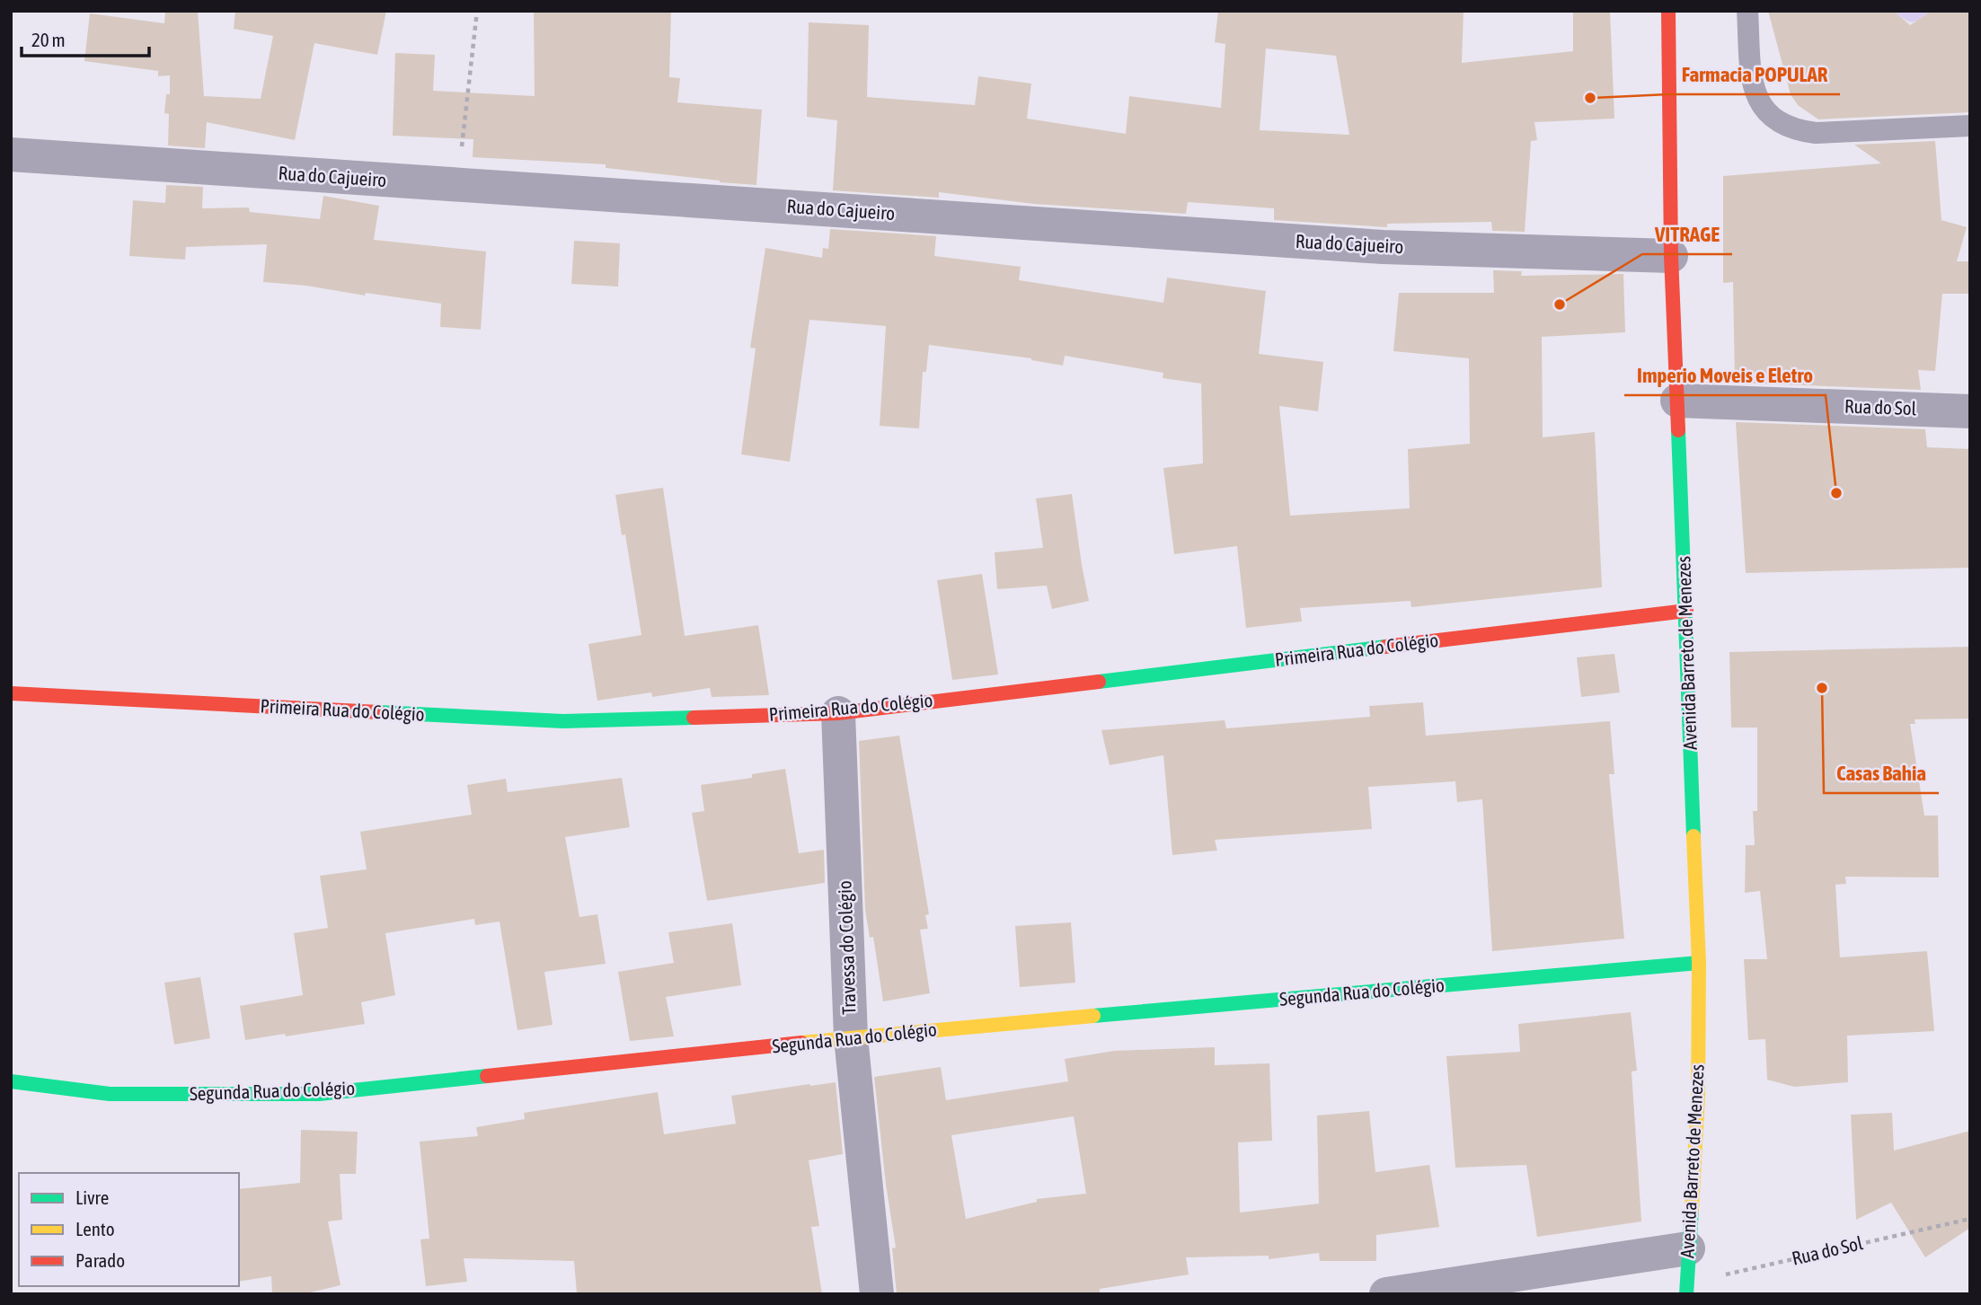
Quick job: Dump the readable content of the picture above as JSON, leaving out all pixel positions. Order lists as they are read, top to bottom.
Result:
{
  "streets": {
    "street": [
      "Rua do Cajueiro",
      "Rua do Sol",
      "Primeira Rua do Colégio",
      "Avenida Barreto de Menezes",
      "Travessa do Colégio",
      "Segunda Rua do Colégio"
    ]
  },
  "crossings": [
    ["Rua do Cajueiro", "Avenida Barreto de Menezes"],
    ["Rua do Sol", "Avenida Barreto de Menezes"],
    ["Primeira Rua do Colégio", "Avenida Barreto de Menezes"],
    ["Primeira Rua do Colégio", "Travessa do Colégio"],
    ["Avenida Barreto de Menezes", "Segunda Rua do Colégio"],
    ["Travessa do Colégio", "Segunda Rua do Colégio"]
  ],
  "places": [
    "Farmacia POPULAR",
    "VITRAGE",
    "Imperio Moveis e Eletro",
    "Casas Bahia"
  ],
  "legend": ["Livre", "Lento", "Parado"],
  "scale_bar": "20 m"
}
